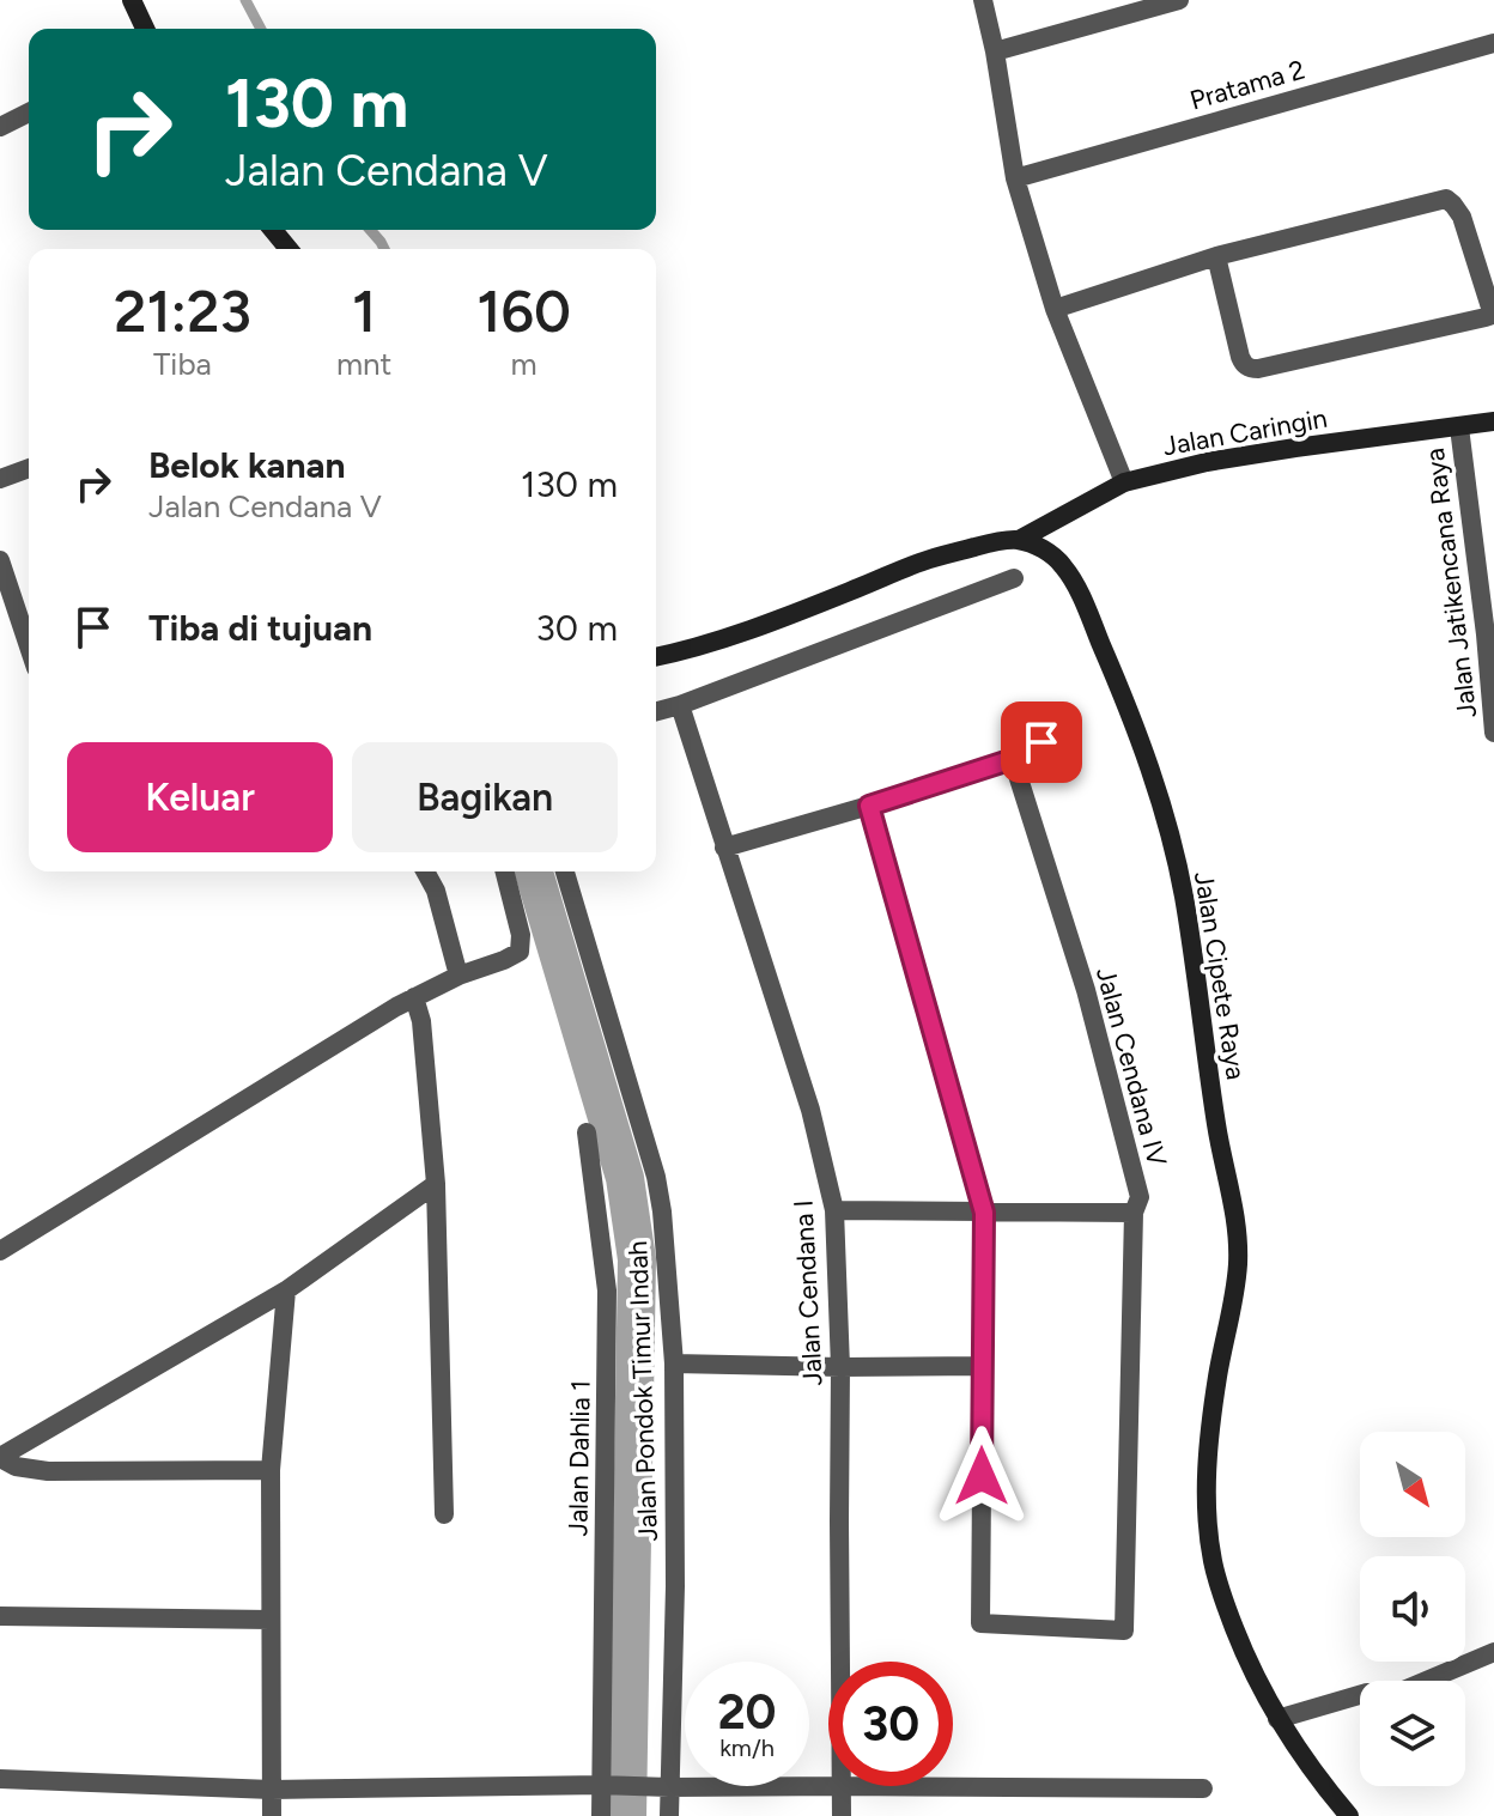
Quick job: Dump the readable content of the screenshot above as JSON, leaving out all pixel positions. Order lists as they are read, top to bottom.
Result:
{
  "streets": {
    "main road": ["Jalan Caringin", "Jalan Cipete Raya"],
    "street": [
      "Pratama 2",
      "Jalan Jatikencana Raya",
      "Jalan Cendana IV",
      "Jalan Cendana I",
      "Jalan Pondok Timur Indah",
      "Jalan Dahlia 1"
    ]
  },
  "crossings": [
    ["Jalan Caringin", "Jalan Jatikencana Raya"],
    ["Jalan Caringin", "Jalan Cipete Raya"]
  ],
  "north": "bottom right",
  "page": {
    "turn": ["130 m", "Jalan Cendana V"],
    "eta": [
      "21:23",
      "Tiba",
      "1",
      "mnt",
      "160",
      "m"
    ],
    "list": [
      {
        "name": "Belok kanan",
        "note": "Jalan Cendana V",
        "value": "130 m"
      },
      {
        "name": "Tiba di tujuan",
        "value": "30 m"
      }
    ],
    "buttons": ["Keluar", "Bagikan"],
    "speed": "20 km/h",
    "limit": "30"
  }
}
